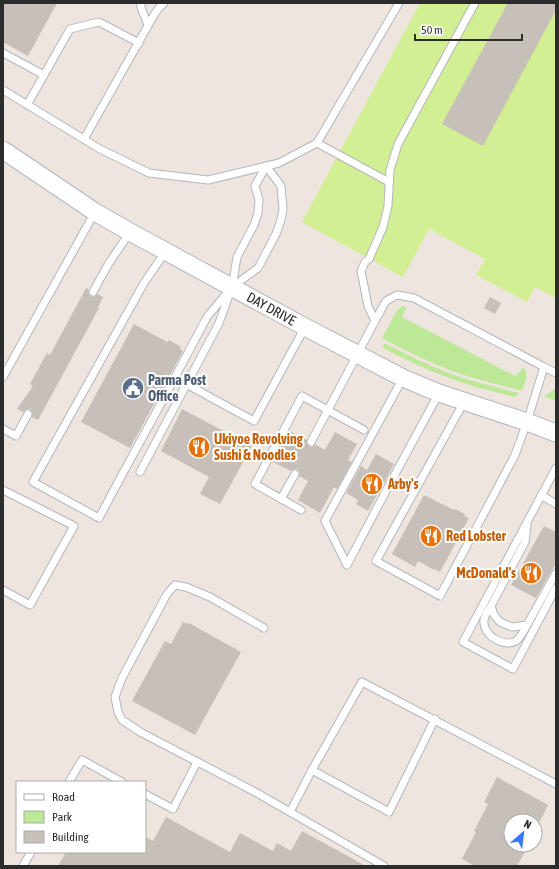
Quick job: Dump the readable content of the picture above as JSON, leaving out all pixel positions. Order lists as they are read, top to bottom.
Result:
{
  "streets": {
    "street": ["DAY DRIVE"]
  },
  "places": {
    "public building": ["Parma Post Office"],
    "restaurant": [
      "Ukiyoe Revolving Sushi & Noodles",
      "Arby's",
      "Red Lobster",
      "McDonald's"
    ]
  },
  "legend": ["Road", "Park", "Building"],
  "scale_bar": "50 m",
  "north": "top right"
}
